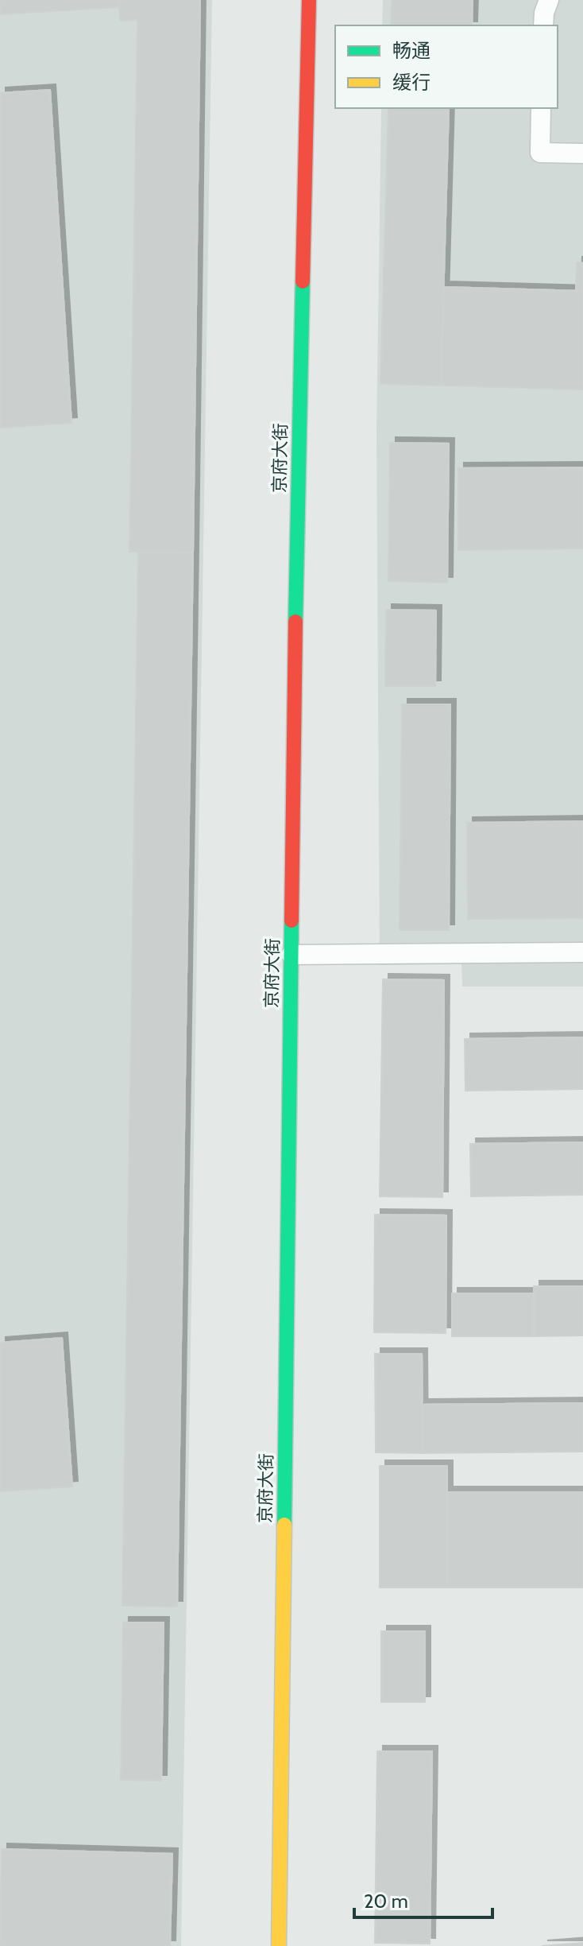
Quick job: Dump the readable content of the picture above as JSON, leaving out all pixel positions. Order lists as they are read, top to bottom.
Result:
{
  "streets": {
    "street": ["京府大街"]
  },
  "legend": ["畅通", "缓行"],
  "scale_bar": "20 m"
}
